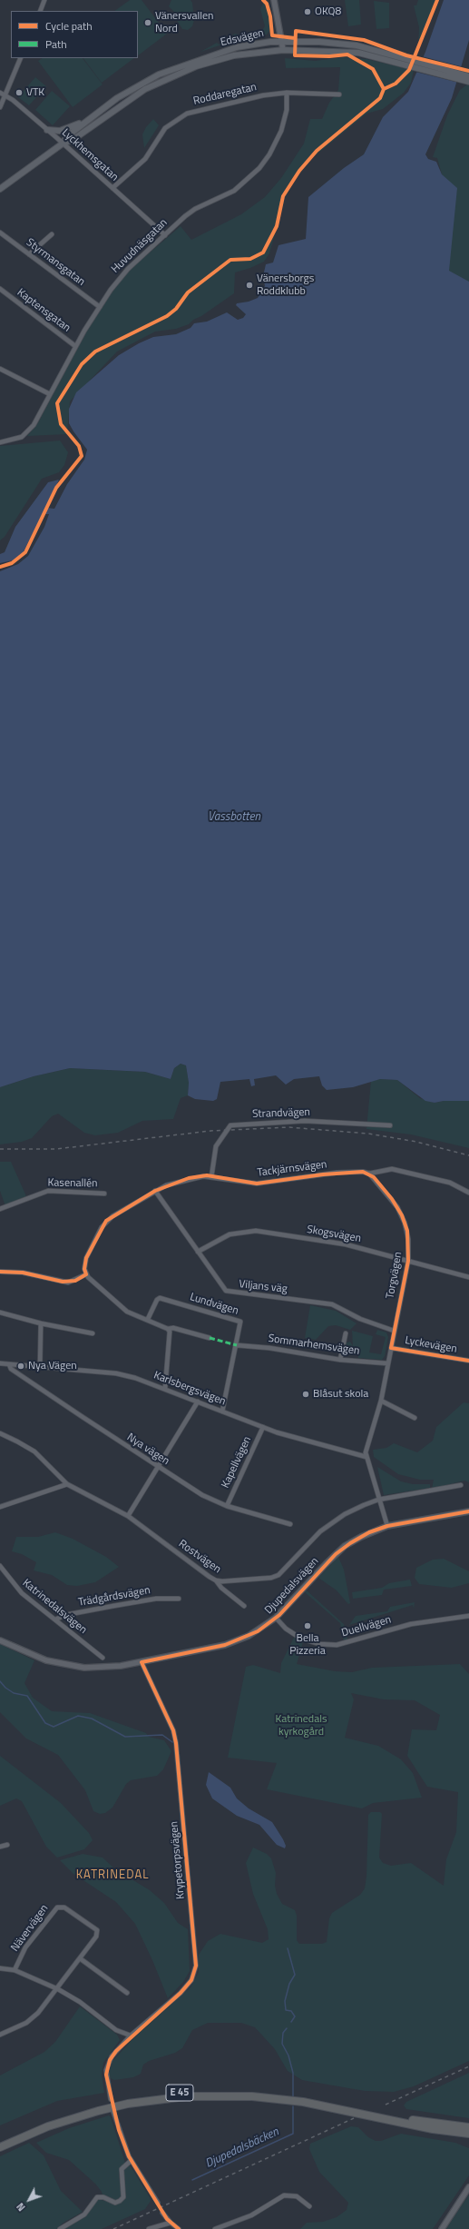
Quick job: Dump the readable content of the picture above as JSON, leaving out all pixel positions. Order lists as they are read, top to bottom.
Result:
{
  "streets": {
    "highway": ["E 45"],
    "main road": ["Edsvägen"],
    "street": [
      "Roddaregatan",
      "Lyckhemsgatan",
      "Huvudnäsgatan",
      "Styrmansgatan",
      "Kaptensgatan",
      "Strandvägen",
      "Tackjärnsvägen",
      "Kasenallén",
      "Skogsvägen",
      "Torgvägen",
      "Viljans väg",
      "Lundvägen",
      "Sommarhemsvägen",
      "Lyckevägen",
      "Karlsbergsvägen",
      "Nya vägen",
      "Kapellvägen",
      "Rostvägen",
      "Djupedalsvägen",
      "Trädgårdsvägen",
      "Katrinedalsvägen",
      "Duellvägen",
      "Krypetorpsvägen",
      "Nävervägen"
    ]
  },
  "crossings": [
    ["Edsvägen", "Lyckhemsgatan"],
    ["Roddaregatan", "Lyckhemsgatan"],
    ["Roddaregatan", "Huvudnäsgatan"],
    ["Lyckhemsgatan", "Huvudnäsgatan"],
    ["Huvudnäsgatan", "Styrmansgatan"],
    ["Huvudnäsgatan", "Kaptensgatan"],
    ["Strandvägen", "Tackjärnsvägen"],
    ["Tackjärnsvägen", "Torgvägen"],
    ["Tackjärnsvägen", "Viljans väg"],
    ["Skogsvägen", "Torgvägen"],
    ["Skogsvägen", "Viljans väg"],
    ["Torgvägen", "Viljans väg"],
    ["Torgvägen", "Sommarhemsvägen"],
    ["Torgvägen", "Lyckevägen"],
    ["Torgvägen", "Karlsbergsvägen"],
    ["Torgvägen", "Rostvägen"],
    ["Torgvägen", "Djupedalsvägen"],
    ["Lundvägen", "Sommarhemsvägen"],
    ["Lundvägen", "Karlsbergsvägen"],
    ["Karlsbergsvägen", "Nya vägen"],
    ["Karlsbergsvägen", "Kapellvägen"],
    ["Nya vägen", "Kapellvägen"],
    ["Djupedalsvägen", "Duellvägen"],
    ["Djupedalsvägen", "Krypetorpsvägen"],
    ["Trädgårdsvägen", "Katrinedalsvägen"]
  ],
  "districts": ["KATRINEDAL"],
  "water": ["Vassbotten", "Djupedalsbäcken"],
  "parks": ["Katrinedals kyrkogård"],
  "places": [
    "OKQ8",
    "Vänersvallen Nord",
    "VTK",
    "Vänersborgs Roddklubb",
    "Nya Vägen",
    "Blåsut skola",
    "Bella Pizzeria"
  ],
  "legend": ["Cycle path", "Path"],
  "north": "bottom left"
}
